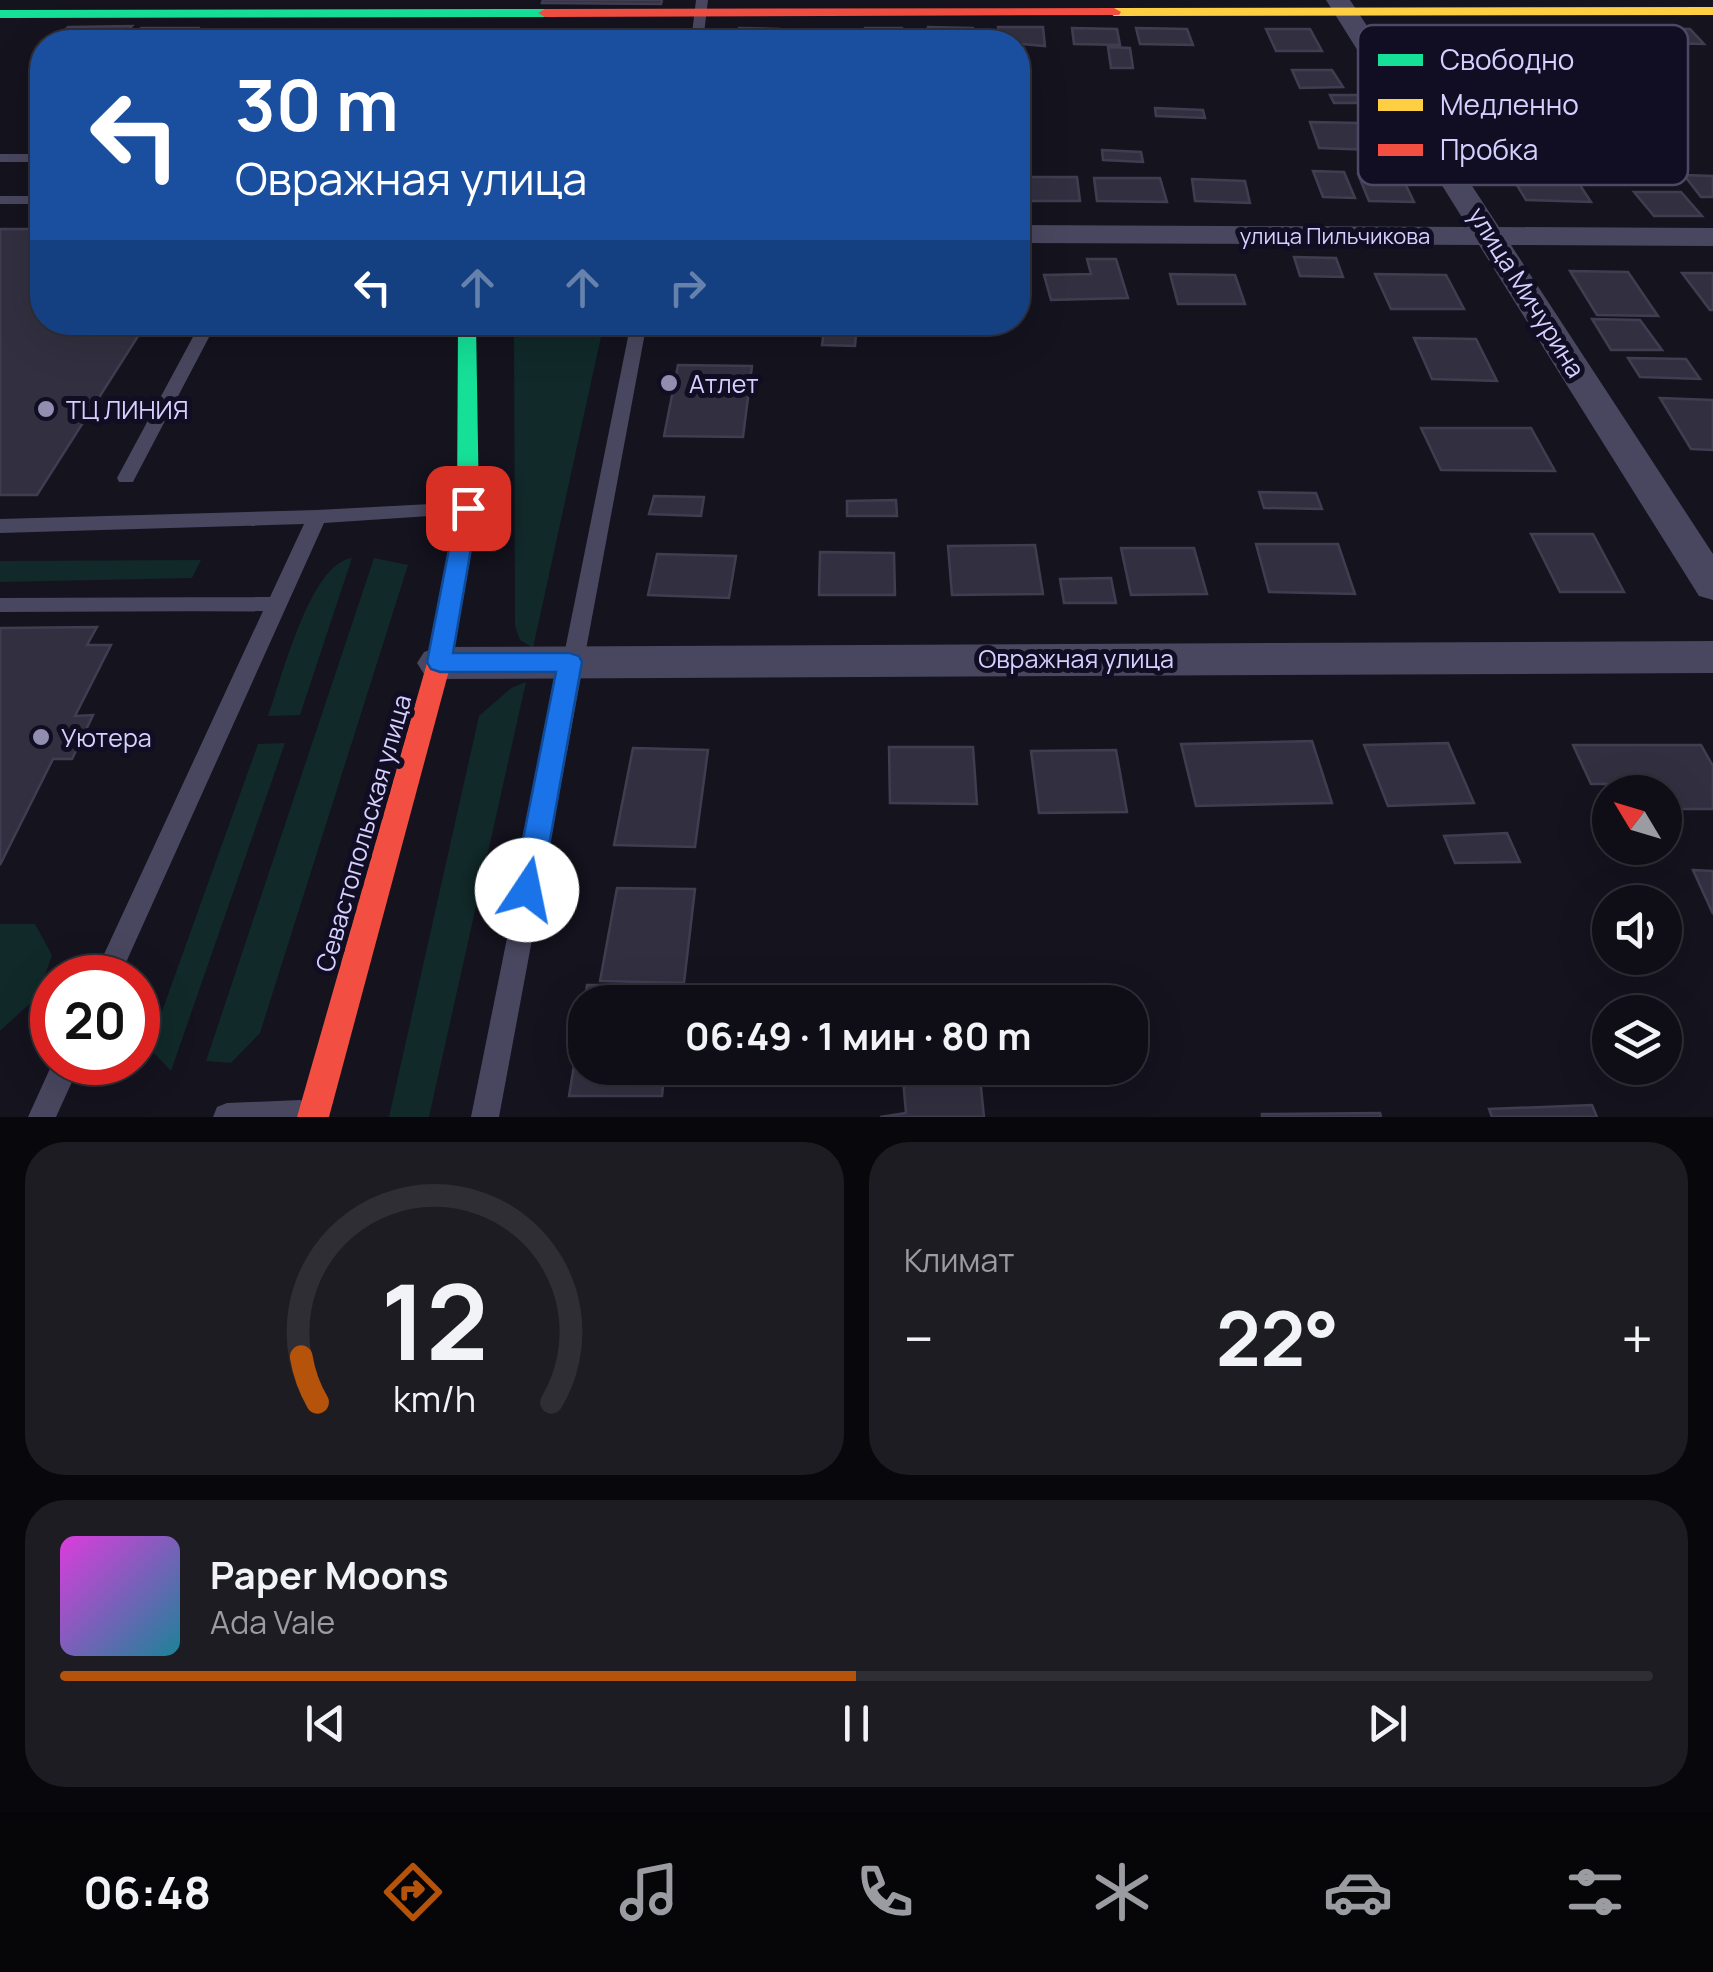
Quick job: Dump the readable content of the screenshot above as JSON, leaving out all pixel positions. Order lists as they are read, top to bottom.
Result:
{
  "streets": {
    "street": [
      "улица Пильчикова",
      "улица Мичурина",
      "Овражная улица",
      "Севастопольская улица"
    ]
  },
  "crossings": [
    ["улица Пильчикова", "улица Мичурина"],
    ["Овражная улица", "Севастопольская улица"]
  ],
  "places": ["Атлет", "ТЦ ЛИНИЯ", "Уютера"],
  "legend": ["Свободно", "Медленно", "Пробка"],
  "north": "top left",
  "page": {
    "turn": ["30 m", "Овражная улица"],
    "limit": "20",
    "trip": "06:49 · 1 мин · 80 m",
    "tile": "Климат",
    "heat": ["−", "22°", "+"],
    "song": ["Paper Moons", "Ada Vale"],
    "tabs": "06:48",
    "gauge": ["12", "km/h"]
  }
}
